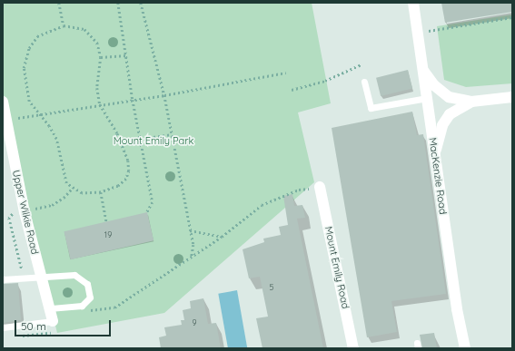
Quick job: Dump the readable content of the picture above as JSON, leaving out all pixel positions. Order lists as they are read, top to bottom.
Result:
{
  "streets": {
    "street": ["MacKenzie Road", "Upper Wilkie Road", "Mount Emily Road"]
  },
  "parks": ["Mount Emily Park"],
  "house_numbers": ["19", "5", "9"],
  "scale_bar": "50 m"
}
